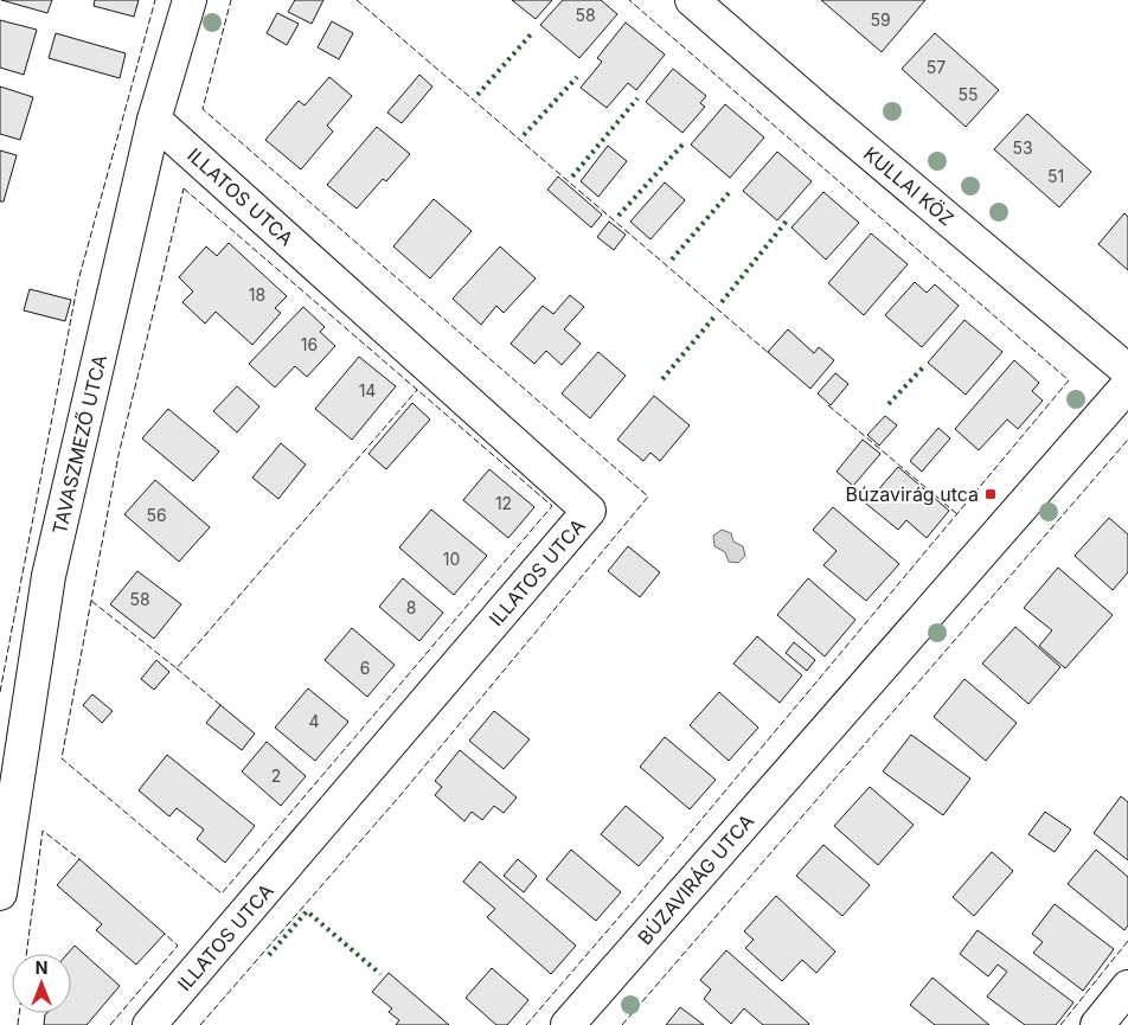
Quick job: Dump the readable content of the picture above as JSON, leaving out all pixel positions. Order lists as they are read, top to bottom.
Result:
{
  "streets": {
    "street": [
      "KULLAI KÖZ",
      "ILLATOS UTCA",
      "TAVASZMEZŐ UTCA",
      "BÚZAVIRÁG UTCA"
    ]
  },
  "crossings": [
    ["ILLATOS UTCA", "TAVASZMEZŐ UTCA"]
  ],
  "places": {
    "transit": ["Búzavirág utca"]
  },
  "house_numbers": [
    "58",
    "59",
    "57",
    "55",
    "53",
    "51",
    "18",
    "16",
    "14",
    "12",
    "56",
    "10",
    "58",
    "8",
    "6",
    "4",
    "2"
  ],
  "north": "top"
}
